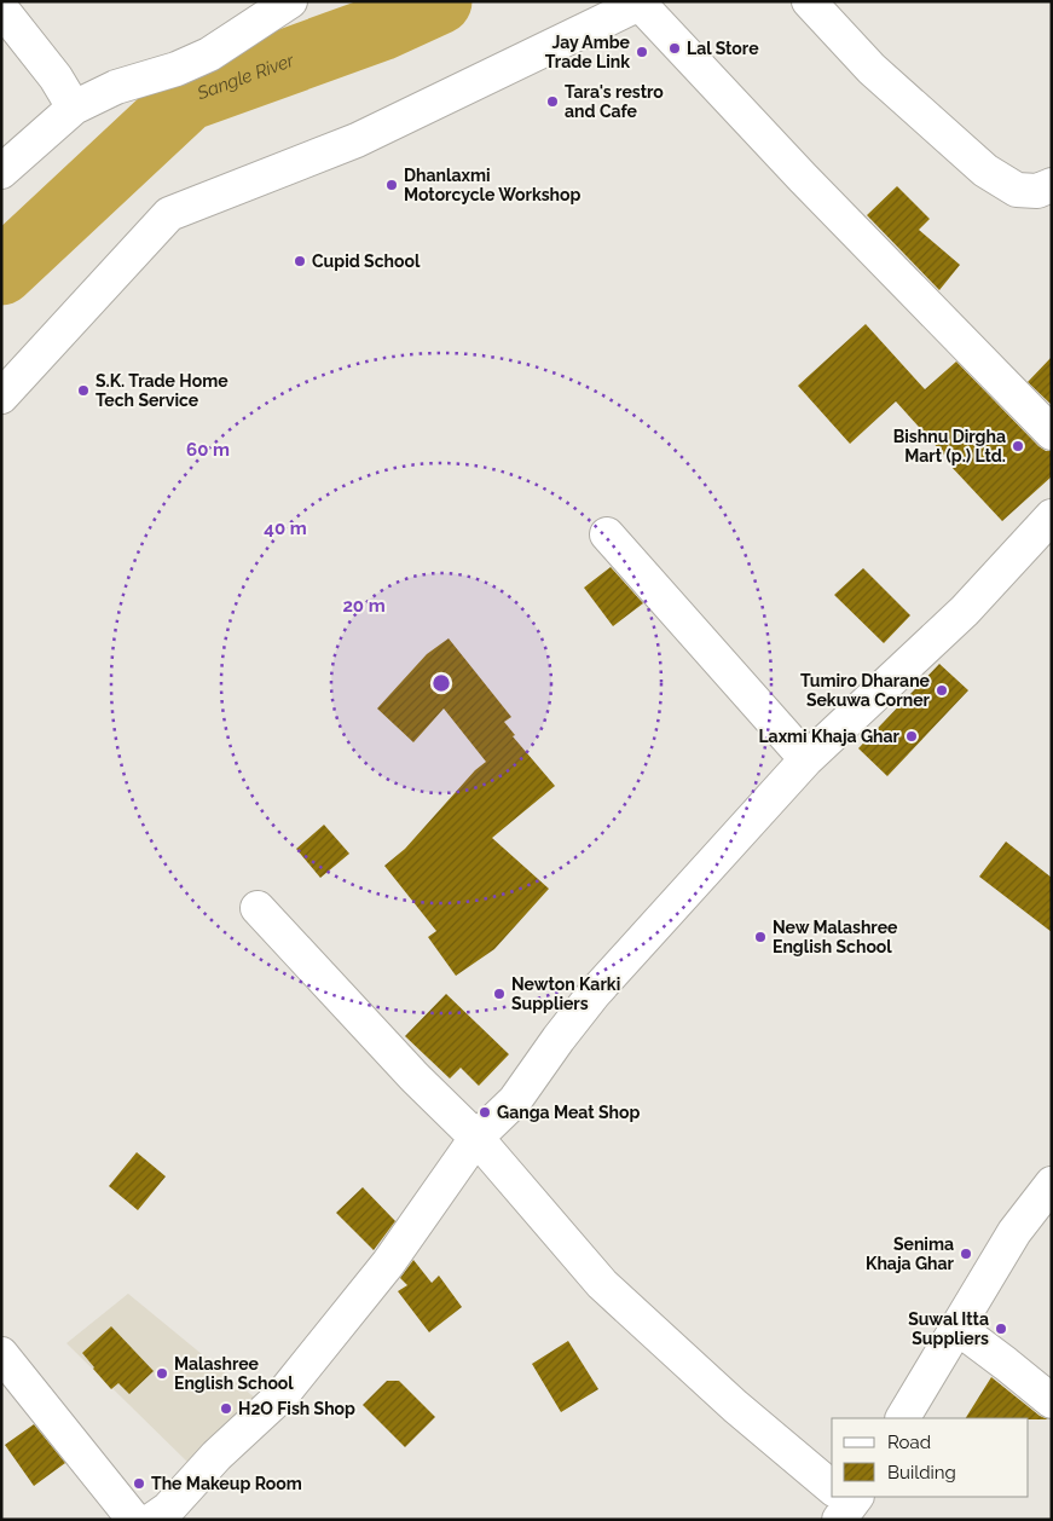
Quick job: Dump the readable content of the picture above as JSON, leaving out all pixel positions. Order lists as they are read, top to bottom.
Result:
{
  "water": ["Sangle River"],
  "places": [
    "Lal Store",
    "Jay Ambe Trade Link",
    "Tara's restro and Cafe",
    "Dhanlaxmi Motorcycle Workshop",
    "Cupid School",
    "S.K. Trade Home Tech Service",
    "Bishnu Dirgha Mart (p.) Ltd.",
    "Tumiro Dharane Sekuwa Corner",
    "Laxmi Khaja Ghar",
    "New Malashree English School",
    "Newton Karki Suppliers",
    "Ganga Meat Shop",
    "Senima Khaja Ghar",
    "Suwal Itta Suppliers",
    "Malashree English School",
    "H2O Fish Shop",
    "The Makeup Room"
  ],
  "legend": ["Road", "Building"],
  "rings": ["60 m", "40 m", "20 m"]
}
